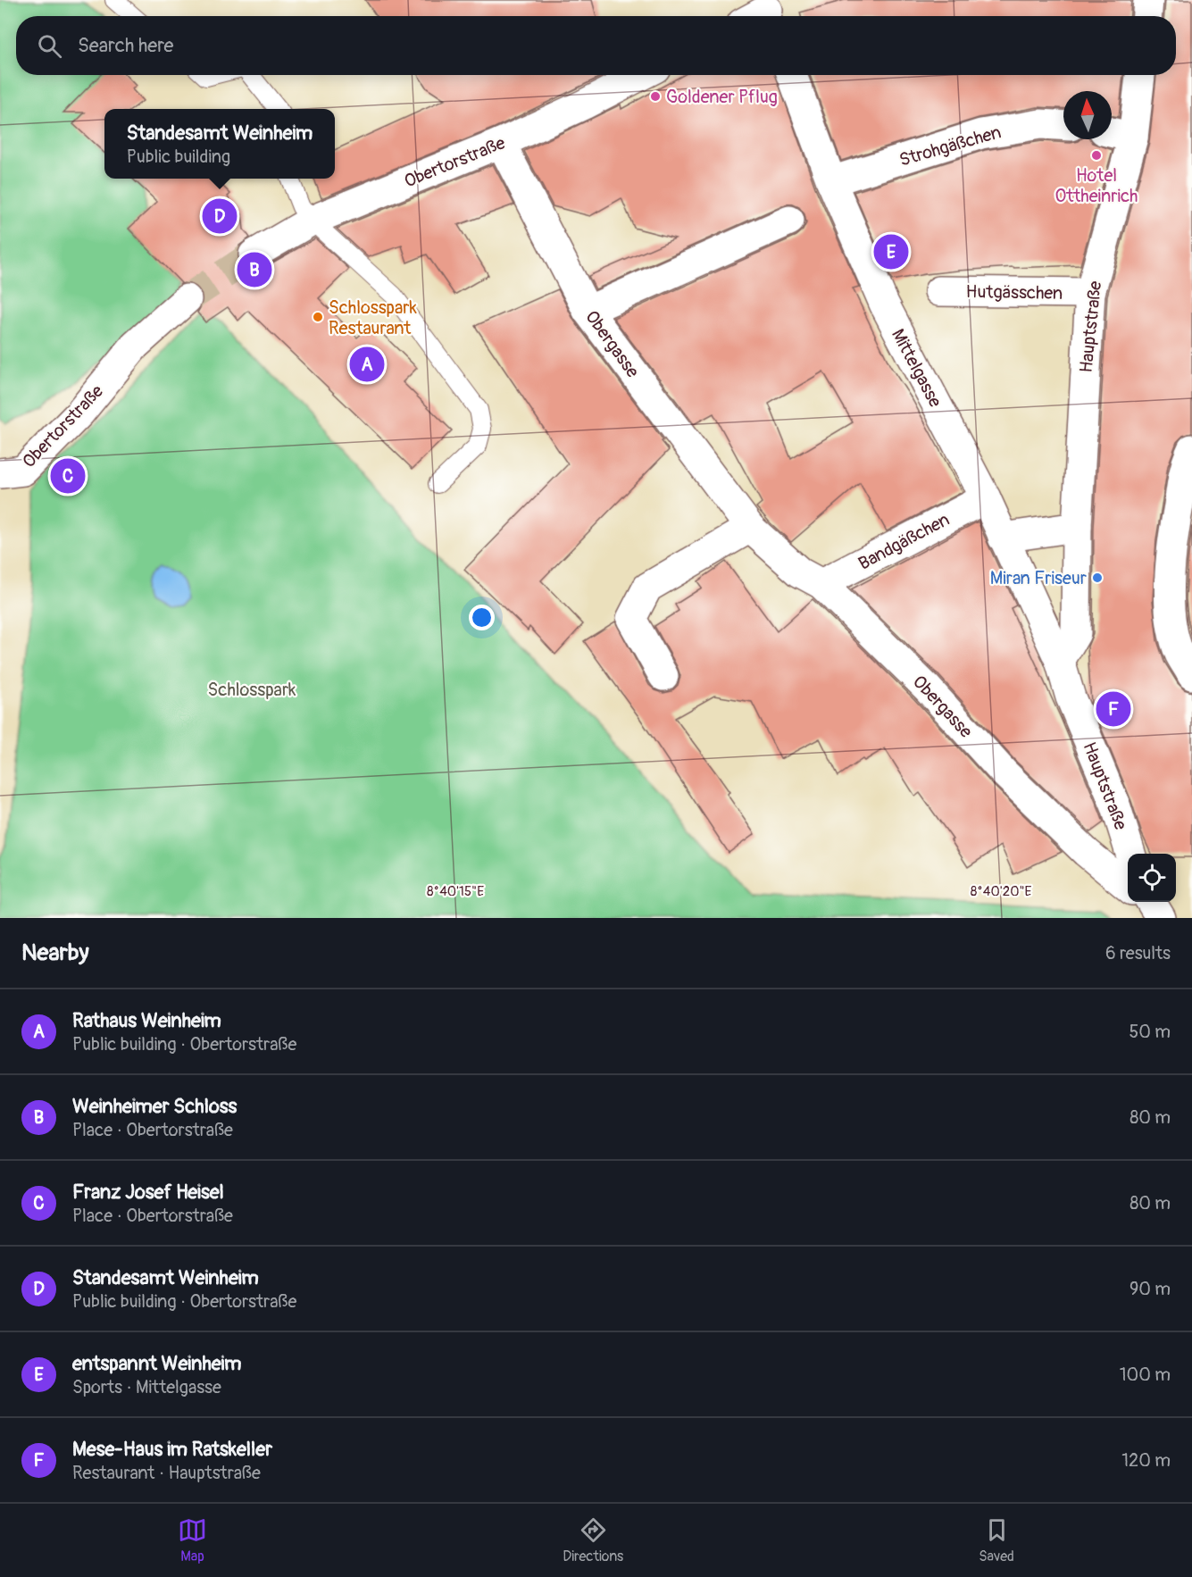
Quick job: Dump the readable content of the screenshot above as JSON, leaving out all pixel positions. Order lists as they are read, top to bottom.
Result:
{
  "streets": {
    "street": [
      "Strohgäßchen",
      "Obertorstraße",
      "Hutgässchen",
      "Hauptstraße",
      "Obergasse",
      "Mittelgasse",
      "Bandgäßchen"
    ]
  },
  "crossings": [
    ["Strohgäßchen", "Mittelgasse"],
    ["Obertorstraße", "Obergasse"],
    ["Hutgässchen", "Hauptstraße"],
    ["Hauptstraße", "Mittelgasse"],
    ["Obergasse", "Bandgäßchen"],
    ["Mittelgasse", "Bandgäßchen"]
  ],
  "parks": ["Schlosspark"],
  "places": [
    "Goldener Pflug",
    "Hotel Ottheinrich",
    "Schlosspark Restaurant",
    "Miran Friseur"
  ],
  "north": "top",
  "page": {
    "search": "Search here",
    "popup": ["Standesamt Weinheim", "Public building"],
    "pins": [
      "D",
      "E",
      "B",
      "A",
      "C",
      "F"
    ],
    "heading": ["Nearby", "6 results"],
    "list": [
      {
        "mark": "A",
        "name": "Rathaus Weinheim",
        "note": "Public building · Obertorstraße",
        "value": "50 m"
      },
      {
        "mark": "B",
        "name": "Weinheimer Schloss",
        "note": "Place · Obertorstraße",
        "value": "80 m"
      },
      {
        "mark": "C",
        "name": "Franz Josef Heisel",
        "note": "Place · Obertorstraße",
        "value": "80 m"
      },
      {
        "mark": "D",
        "name": "Standesamt Weinheim",
        "note": "Public building · Obertorstraße",
        "value": "90 m"
      },
      {
        "mark": "E",
        "name": "entspannt Weinheim",
        "note": "Sports · Mittelgasse",
        "value": "100 m"
      },
      {
        "mark": "F",
        "name": "Mese-Haus im Ratskeller",
        "note": "Restaurant · Hauptstraße",
        "value": "120 m"
      }
    ],
    "nav": ["Map", "Directions", "Saved"]
  },
  "coordinates": ["8°40'15\"E", "8°40'20\"E"]
}
